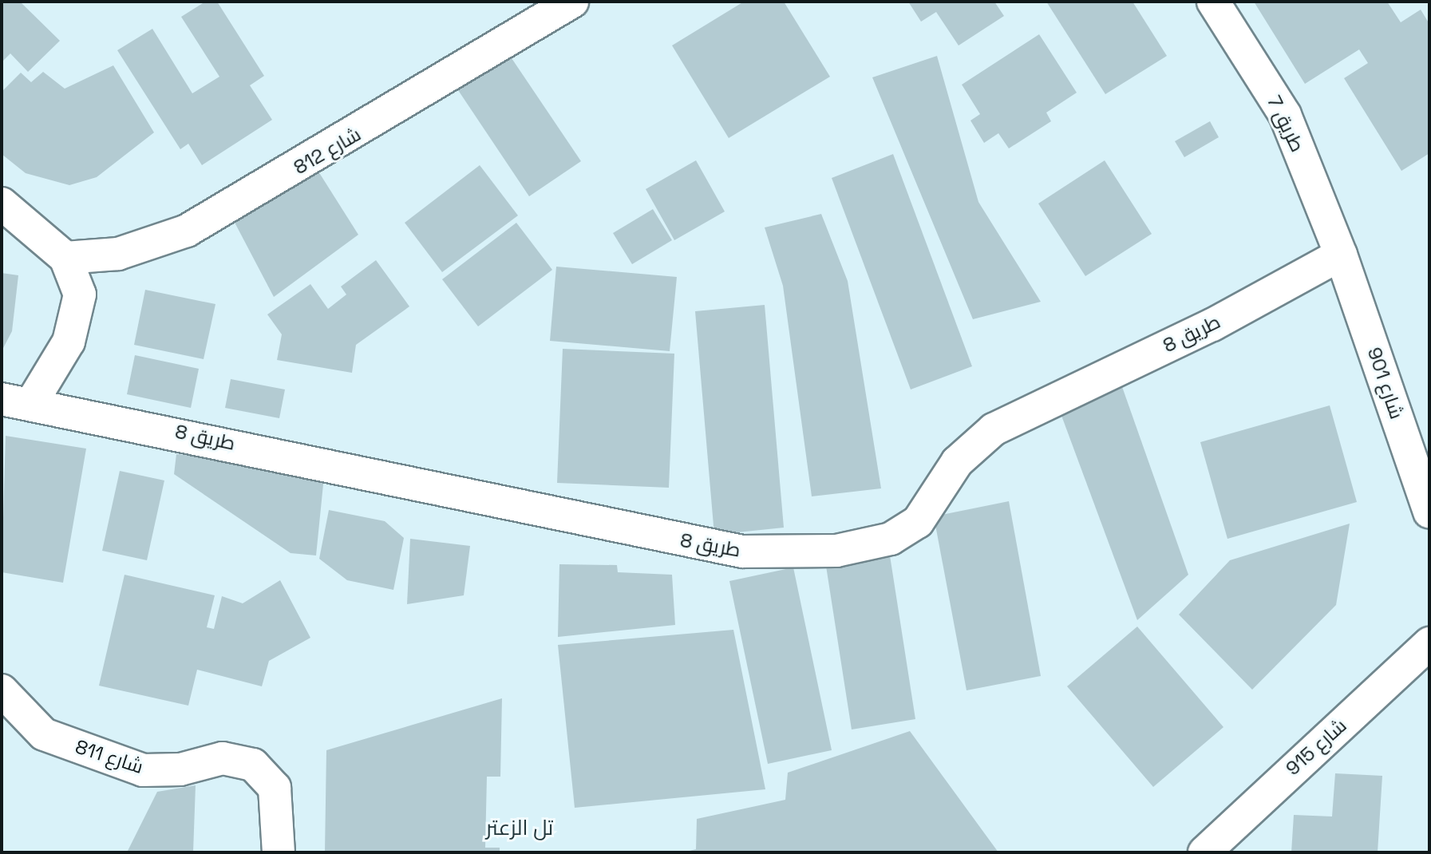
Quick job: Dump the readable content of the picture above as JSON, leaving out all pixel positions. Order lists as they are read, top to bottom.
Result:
{
  "streets": {
    "street": [
      "7 طريق",
      "شارع 812",
      "طريق 8",
      "شارع 901",
      "شارع 915",
      "شارع 811"
    ]
  },
  "crossings": [
    ["7 طريق", "طريق 8"],
    ["7 طريق", "شارع 901"],
    ["طريق 8", "شارع 901"]
  ],
  "districts": ["تل الزعتر"]
}
